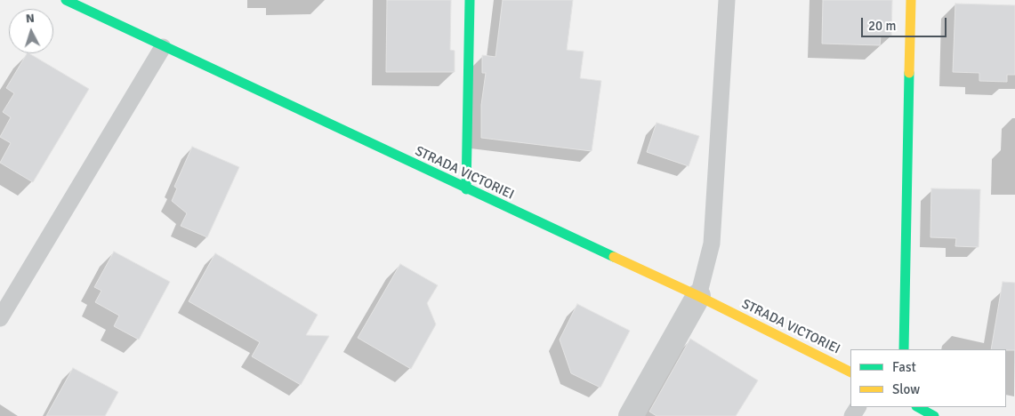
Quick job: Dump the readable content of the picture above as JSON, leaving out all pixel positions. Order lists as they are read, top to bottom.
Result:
{
  "streets": {
    "street": ["STRADA VICTORIEI"]
  },
  "legend": ["Fast", "Slow"],
  "scale_bar": "20 m",
  "north": "top"
}
